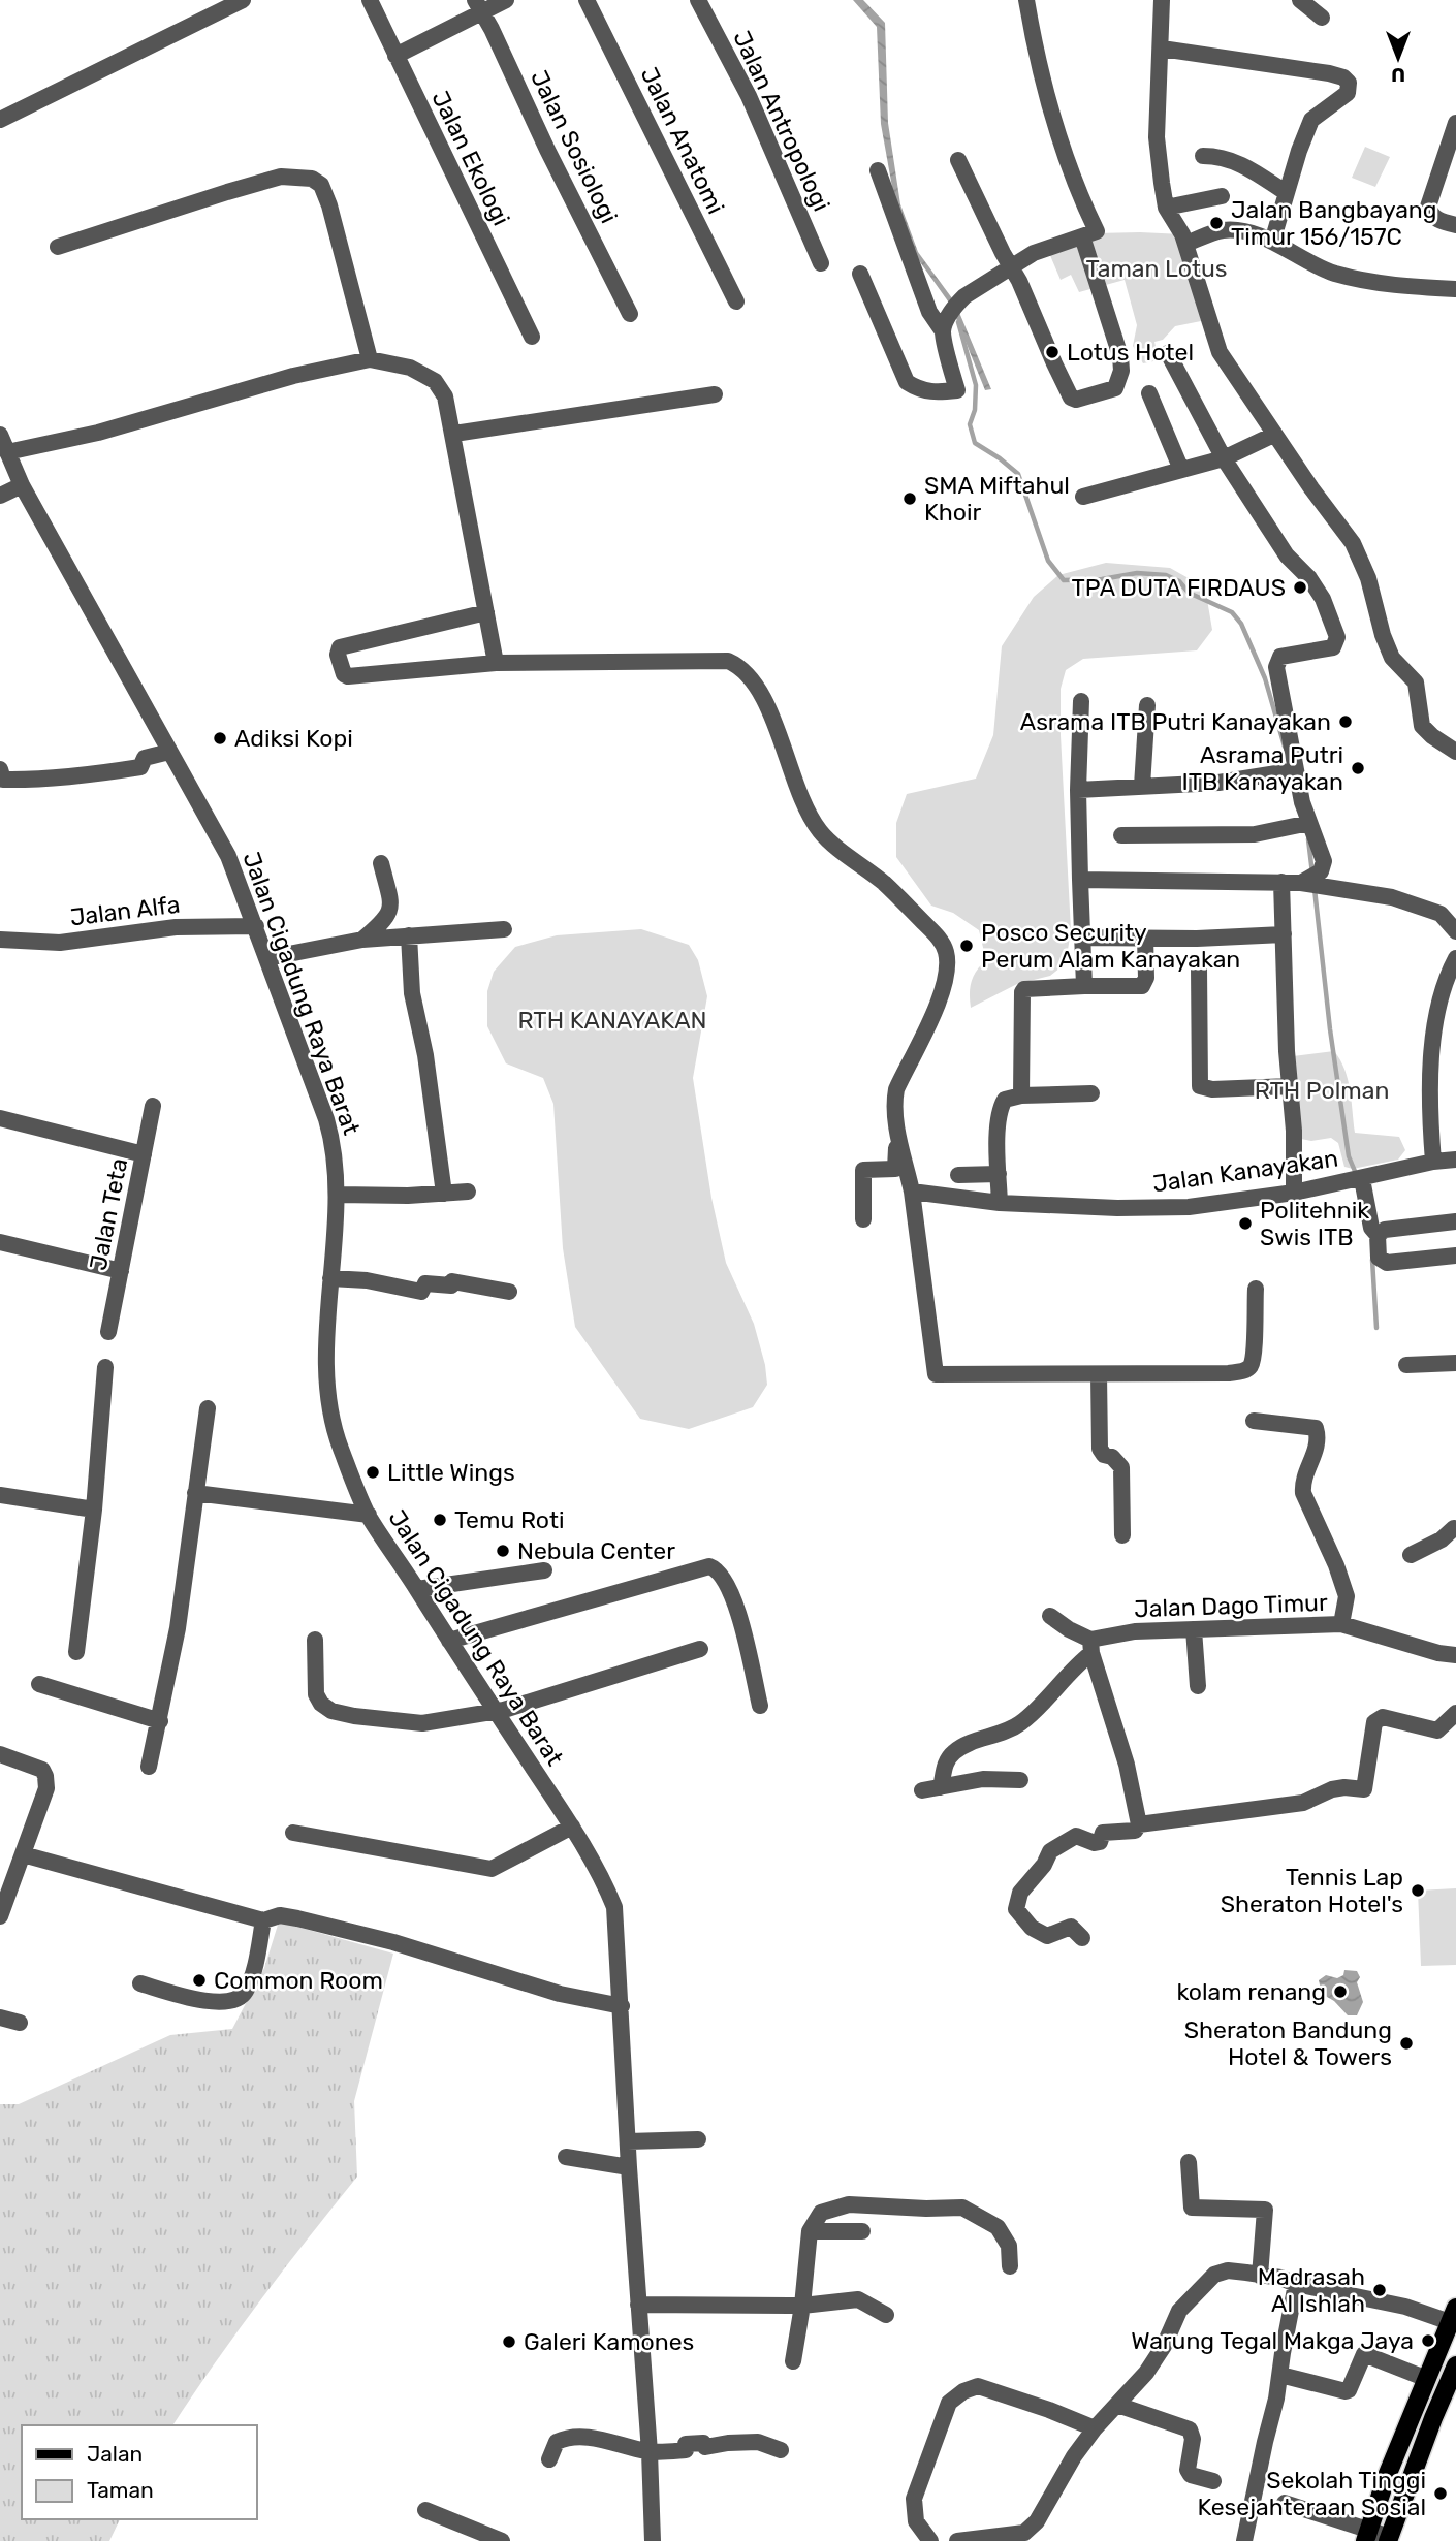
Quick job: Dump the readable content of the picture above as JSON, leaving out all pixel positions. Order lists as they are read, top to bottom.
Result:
{
  "streets": {
    "street": [
      "Jalan Antropologi",
      "Jalan Anatomi",
      "Jalan Sosiologi",
      "Jalan Ekologi",
      "Jalan Alfa",
      "Jalan Cigadung Raya Barat",
      "Jalan Kanayakan",
      "Jalan Teta",
      "Jalan Dago Timur"
    ]
  },
  "crossings": [
    ["Jalan Alfa", "Jalan Cigadung Raya Barat"]
  ],
  "parks": ["Taman Lotus", "RTH KANAYAKAN", "RTH Polman"],
  "places": [
    "Jalan Bangbayang Timur 156/157C",
    "Lotus Hotel",
    "SMA Miftahul Khoir",
    "TPA DUTA FIRDAUS",
    "Asrama ITB Putri Kanayakan",
    "Adiksi Kopi",
    "Asrama Putri ITB Kanayakan",
    "Posco Security Perum Alam Kanayakan",
    "Politehnik Swis ITB",
    "Little Wings",
    "Temu Roti",
    "Nebula Center",
    "Tennis Lap Sheraton Hotel's",
    "Common Room",
    "kolam renang",
    "Sheraton Bandung Hotel & Towers",
    "Madrasah Al Ishlah",
    "Warung Tegal Makga Jaya",
    "Galeri Kamones",
    "Sekolah Tinggi Kesejahteraan Sosial"
  ],
  "legend": ["Jalan", "Taman"],
  "north": "bottom"
}
